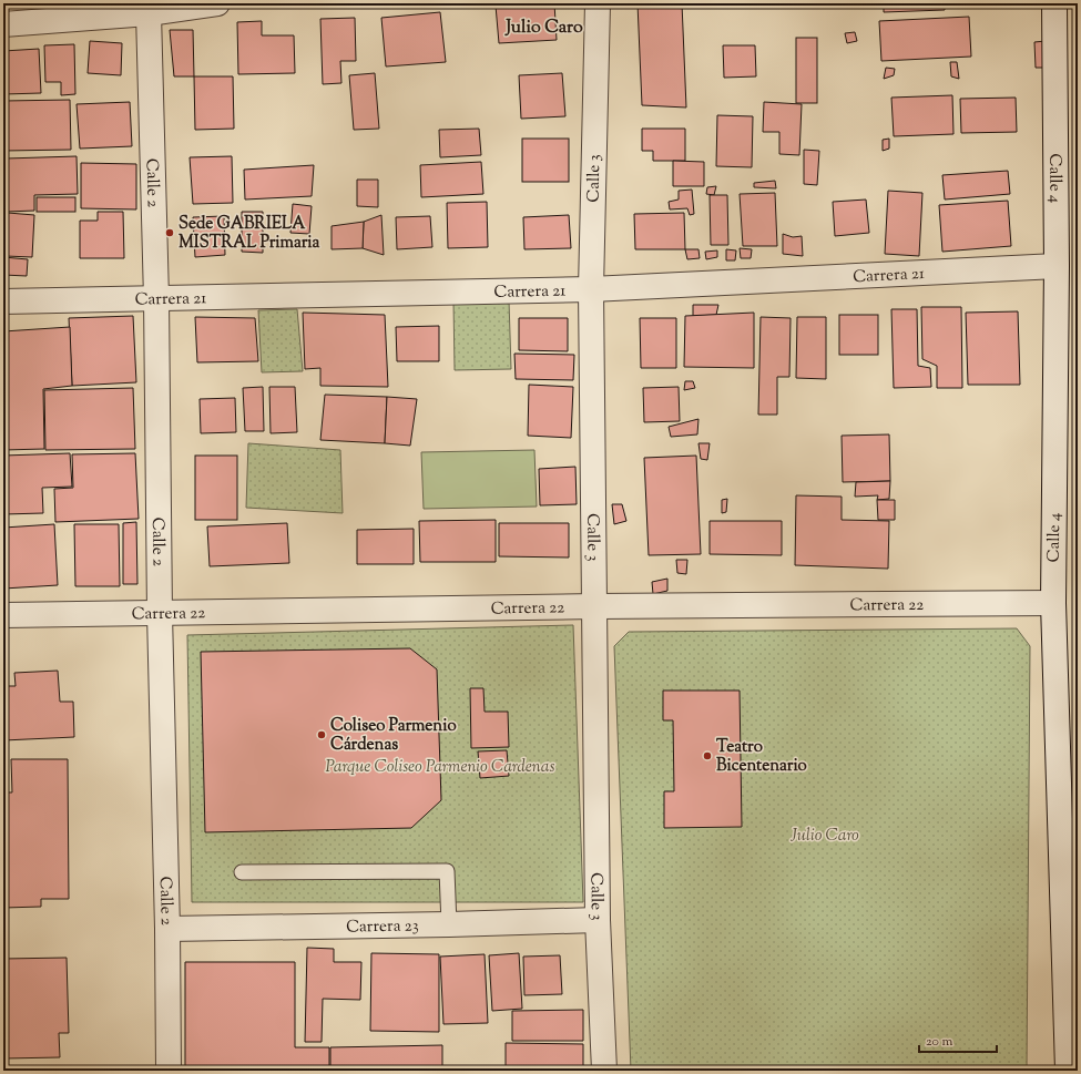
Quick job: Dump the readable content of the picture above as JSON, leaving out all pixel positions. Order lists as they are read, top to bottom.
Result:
{
  "streets": {
    "street": [
      "Calle 3",
      "Calle 4",
      "Calle 2",
      "Carrera 21",
      "Carrera 22",
      "Carrera 23"
    ]
  },
  "crossings": [
    ["Calle 3", "Carrera 21"],
    ["Calle 3", "Carrera 22"],
    ["Calle 3", "Carrera 23"],
    ["Calle 4", "Carrera 21"],
    ["Calle 4", "Carrera 22"],
    ["Calle 2", "Carrera 21"],
    ["Calle 2", "Carrera 22"],
    ["Calle 2", "Carrera 23"]
  ],
  "districts": ["Julio Caro"],
  "parks": ["Parque Coliseo Parmenio Cardenas", "Julio Caro"],
  "places": ["Sede GABRIELA MISTRAL Primaria", "Coliseo Parmenio Cárdenas", "Teatro Bicentenario"],
  "scale_bar": "20 m"
}
